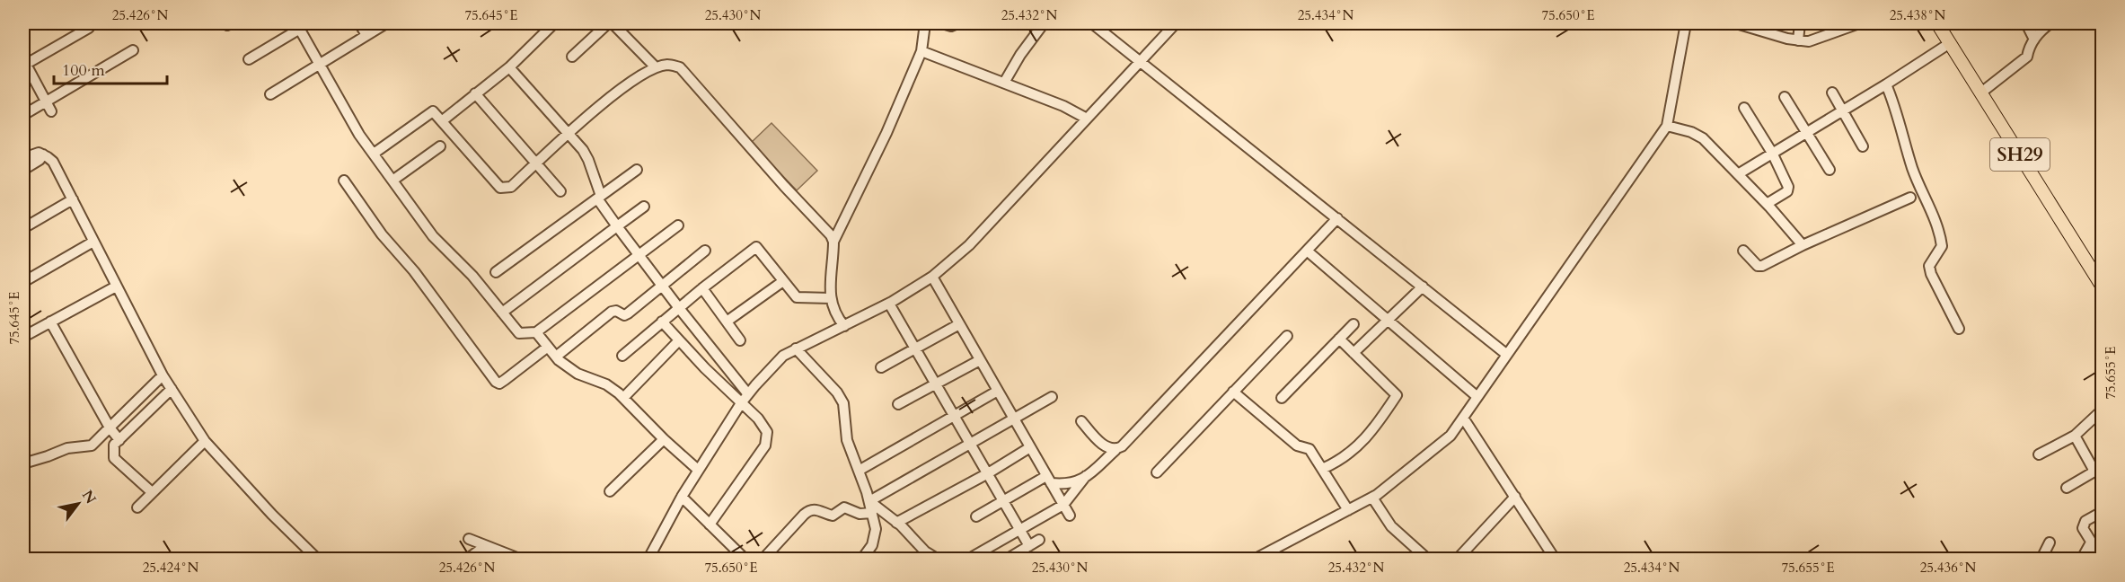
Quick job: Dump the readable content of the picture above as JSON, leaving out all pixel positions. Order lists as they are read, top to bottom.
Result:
{
  "streets": {
    "main road": ["SH29"]
  },
  "scale_bar": "100 m",
  "north": "top right",
  "coordinates": [
    "25.426°N",
    "75.645°E",
    "25.430°N",
    "25.432°N",
    "25.434°N",
    "75.650°E",
    "25.438°N",
    "75.655°E",
    "25.424°N",
    "25.436°N"
  ]
}
